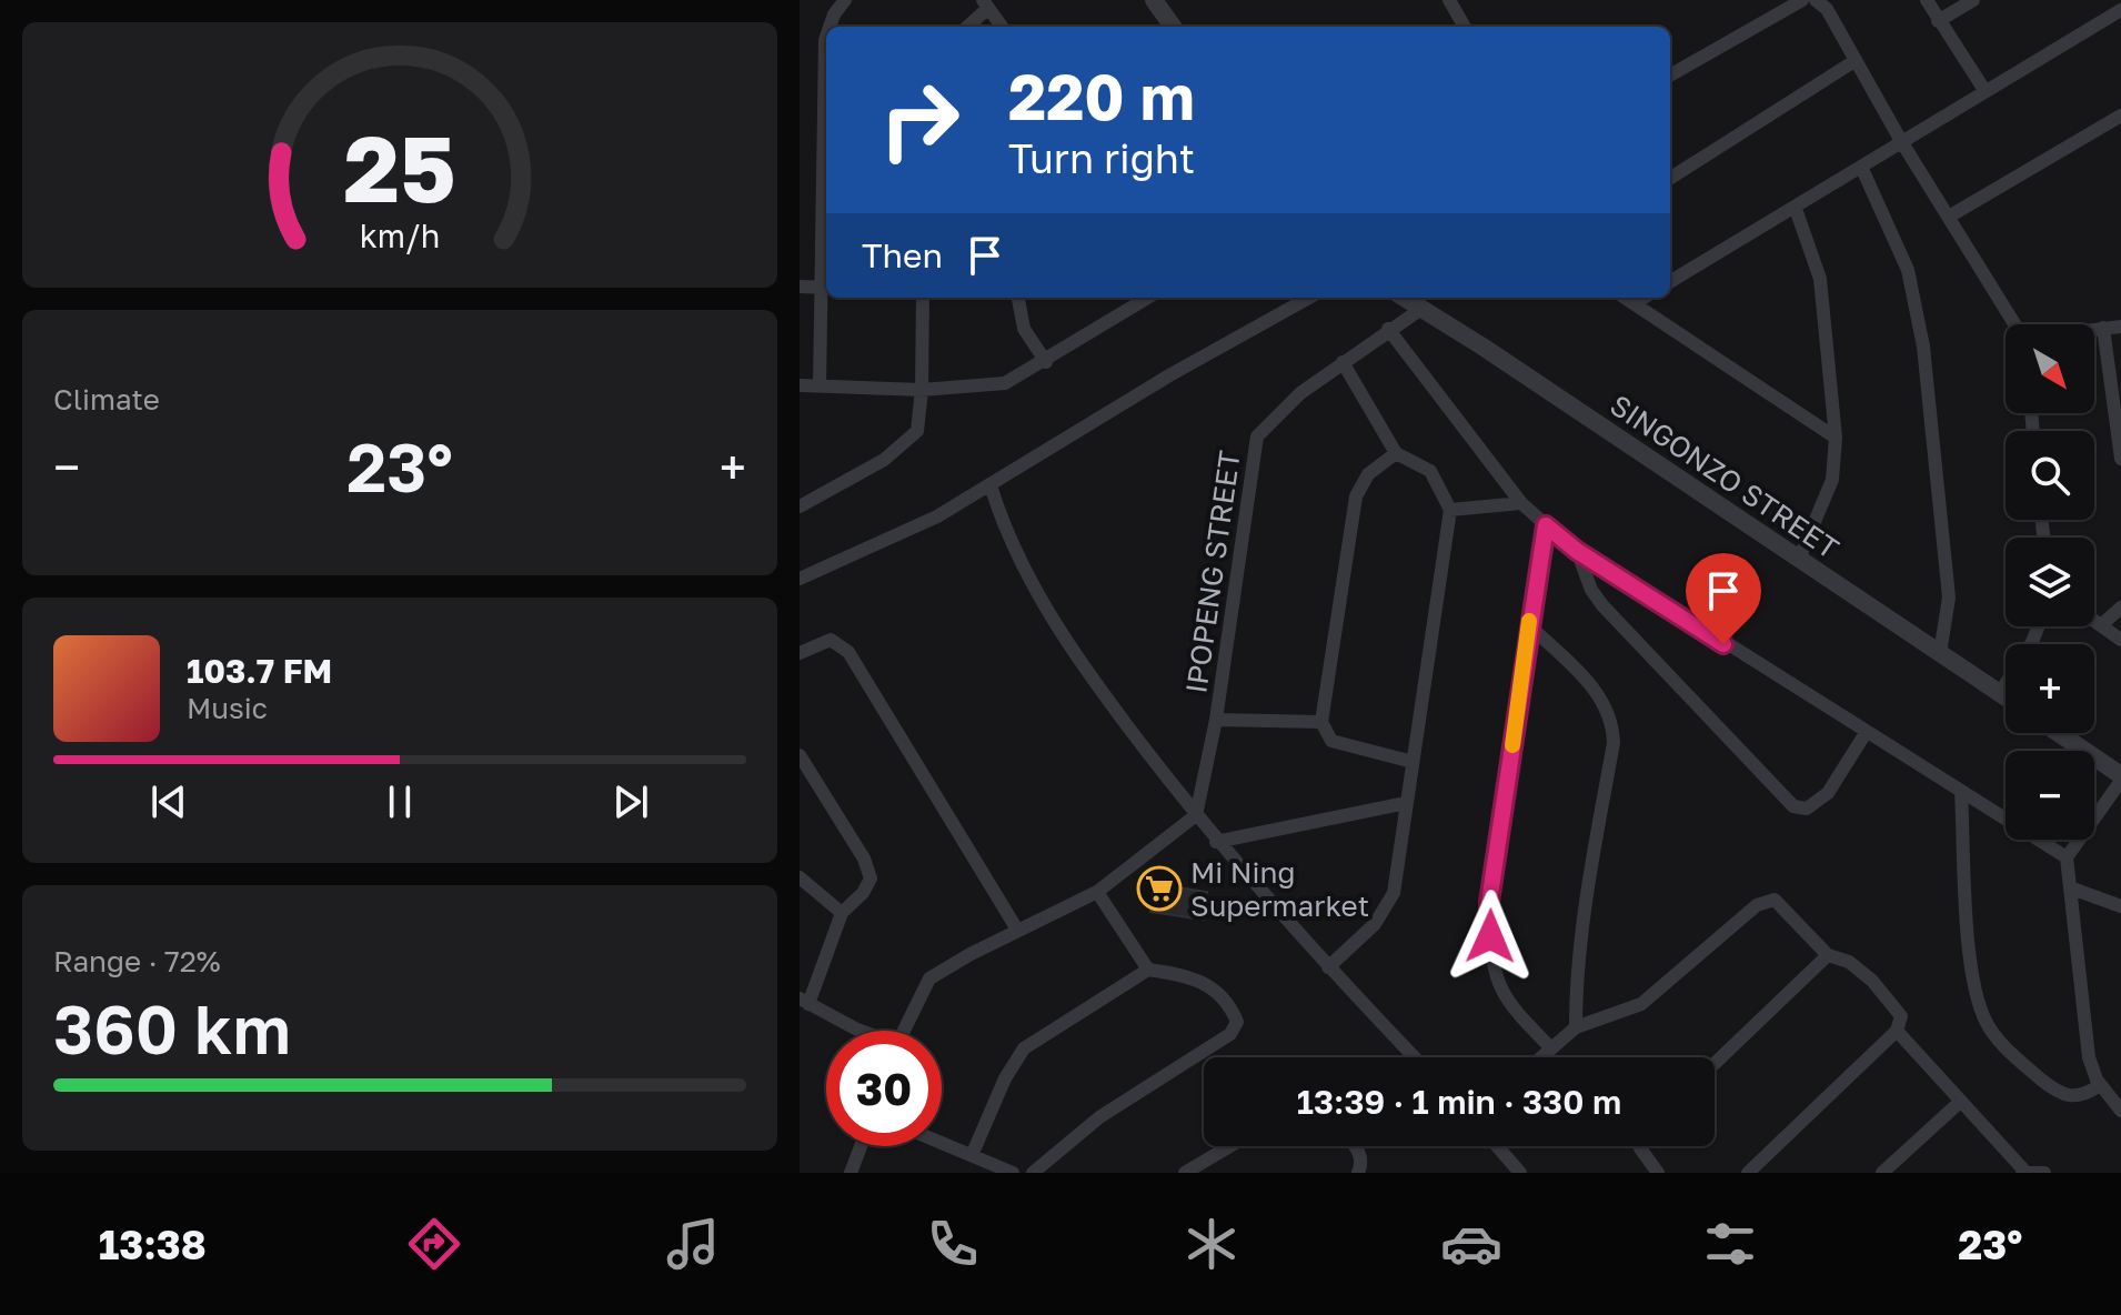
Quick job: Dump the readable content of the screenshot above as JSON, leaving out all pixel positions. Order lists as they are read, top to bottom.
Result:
{
  "streets": {
    "street": ["SINGONZO STREET", "IPOPENG STREET"]
  },
  "crossings": [
    ["SINGONZO STREET", "IPOPENG STREET"]
  ],
  "places": {
    "supermarket": ["Mi Ning Supermarket"]
  },
  "north": "bottom right",
  "page": {
    "turn": ["220 m", "Turn right"],
    "then": "Then",
    "tile": [
      "Climate",
      ["Range · 72%", "360 km"]
    ],
    "map_buttons": ["+", "−"],
    "heat": ["−", "23°", "+"],
    "song": ["103.7 FM", "Music"],
    "limit": "30",
    "trip": "13:39 · 1 min · 330 m",
    "tabs": ["13:38", "23°"],
    "gauge": ["25", "km/h"]
  }
}
